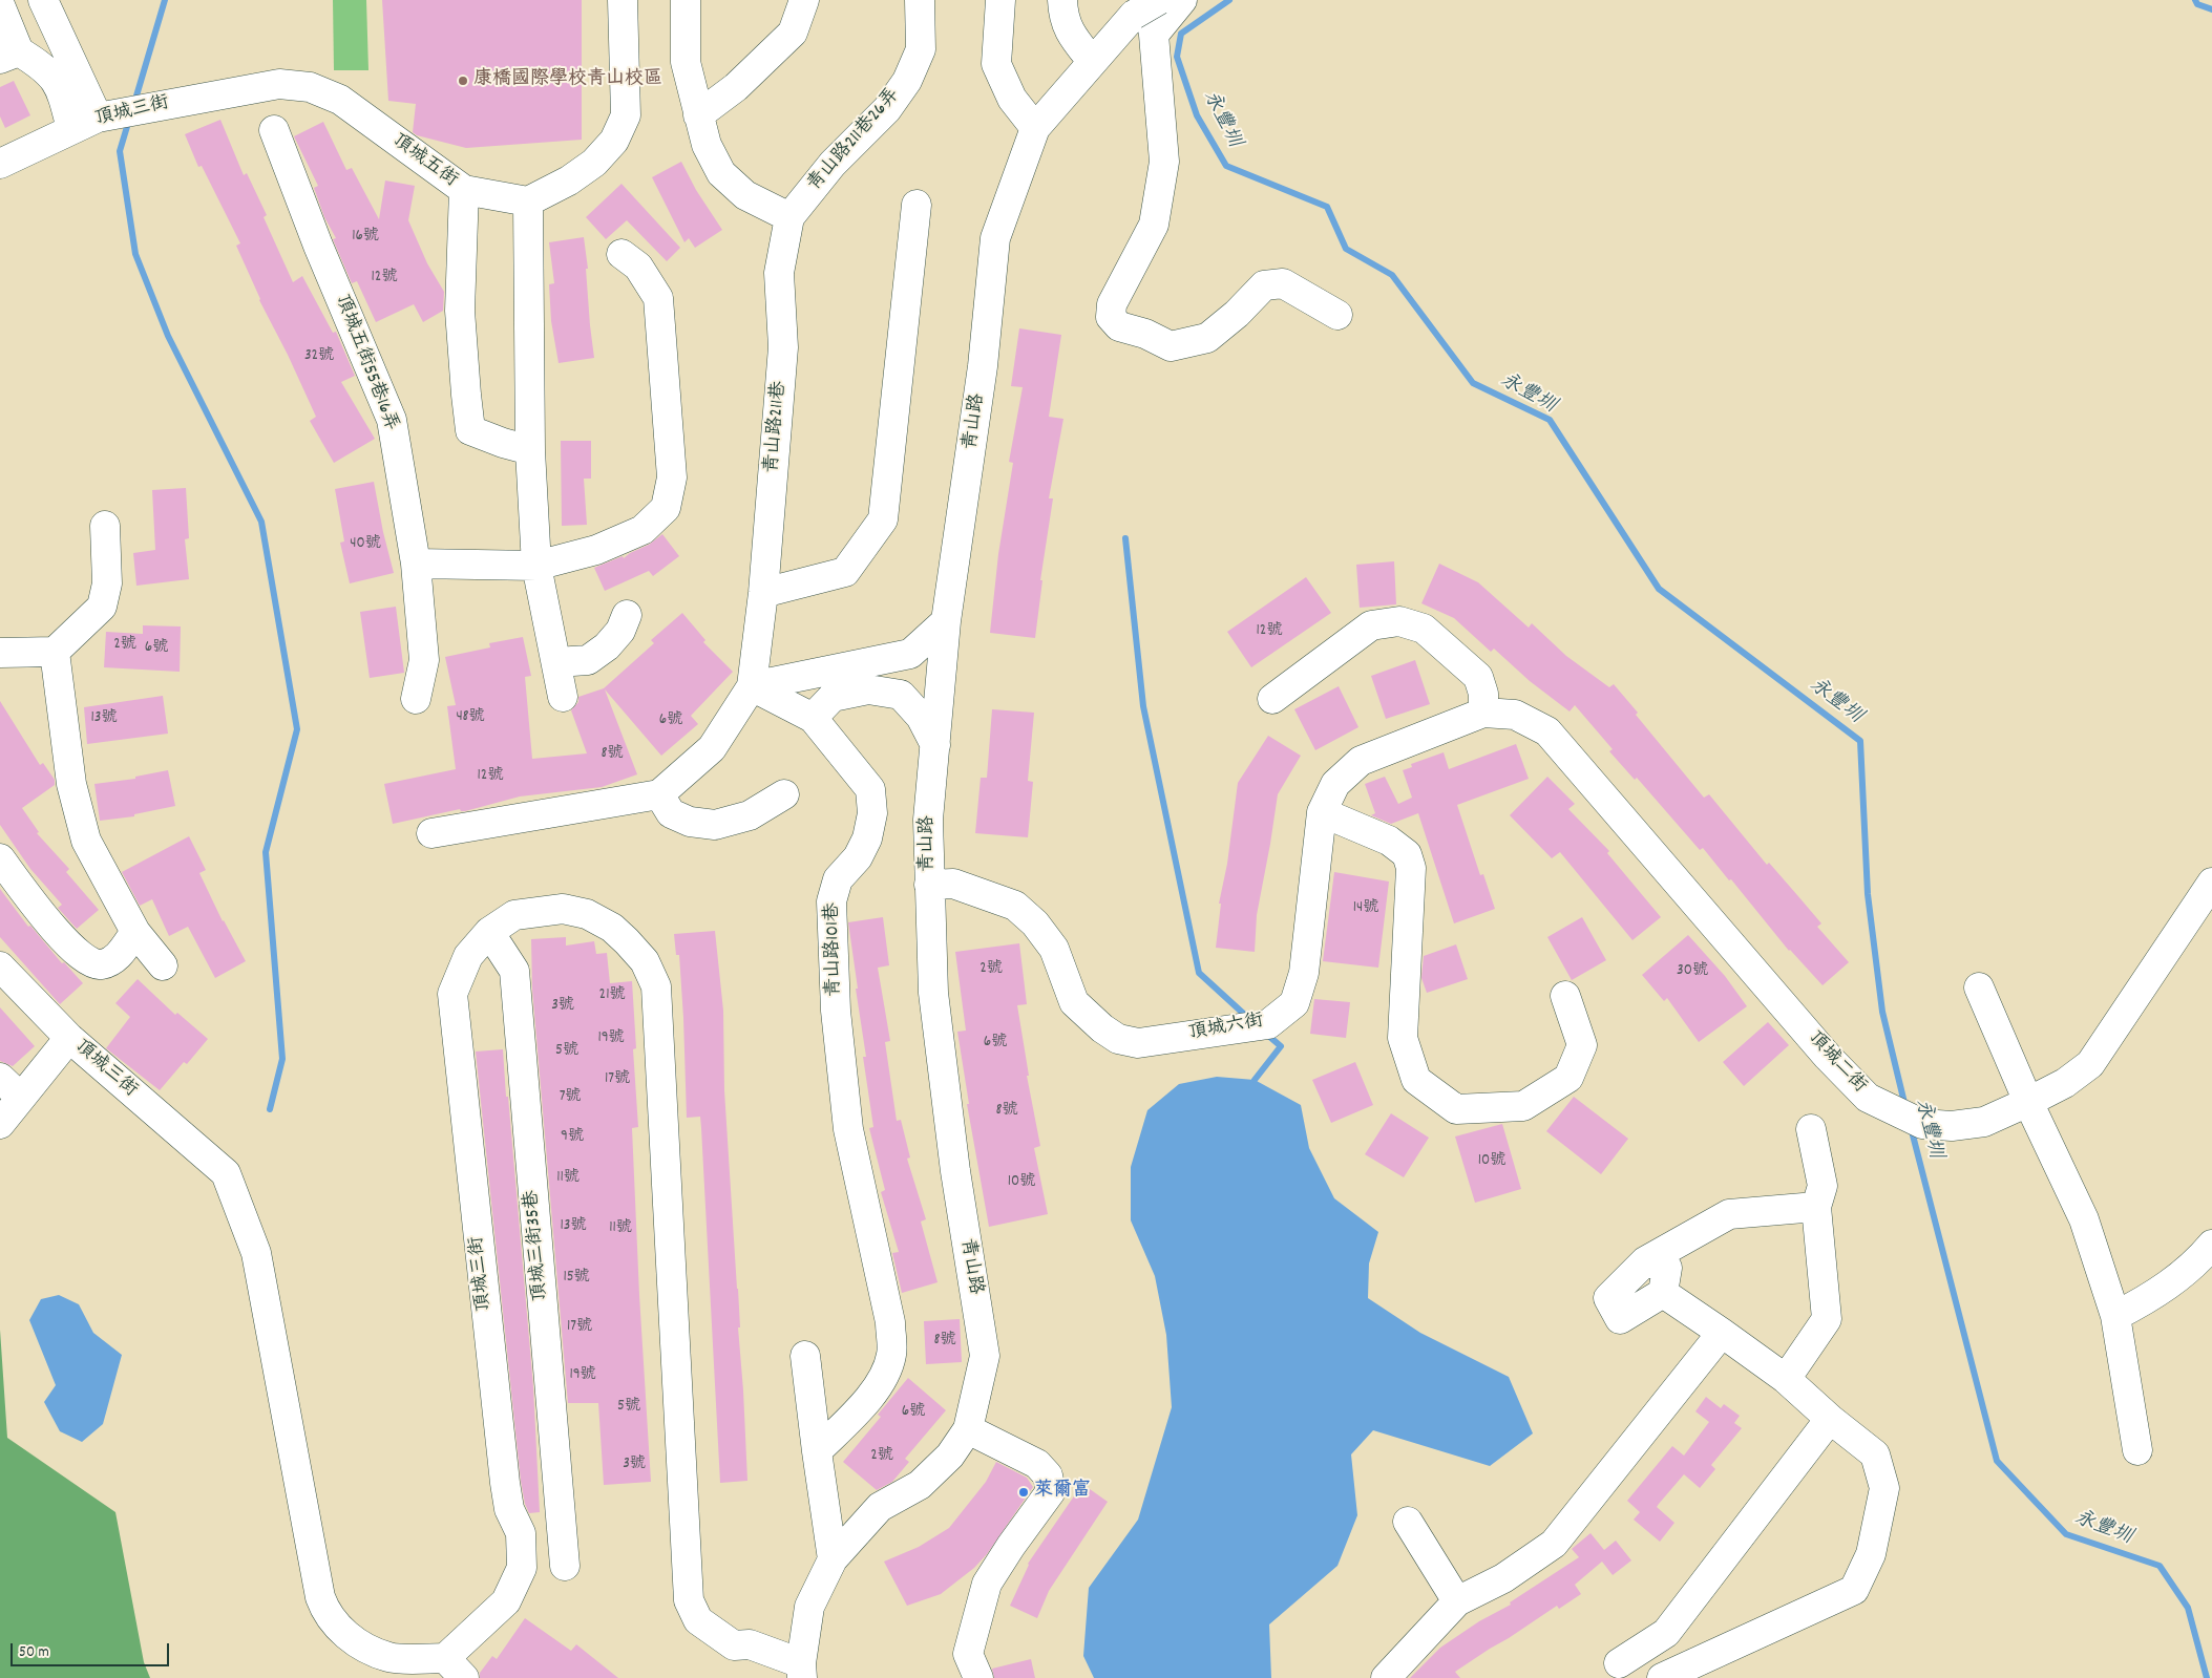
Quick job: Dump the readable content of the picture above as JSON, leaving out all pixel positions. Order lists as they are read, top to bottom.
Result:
{
  "streets": {
    "street": [
      "頂城三街",
      "青山路211巷26弄",
      "頂城五街",
      "頂城五街55巷16弄",
      "青山路",
      "青山路211巷",
      "青山路101巷",
      "頂城六街",
      "頂城二街",
      "頂城三街35巷"
    ]
  },
  "crossings": [
    ["頂城三街", "頂城五街"],
    ["頂城三街", "青山路"],
    ["頂城三街", "頂城三街35巷"],
    ["青山路211巷26弄", "青山路211巷"],
    ["青山路", "頂城六街"],
    ["青山路211巷", "青山路101巷"],
    ["頂城六街", "頂城二街"]
  ],
  "water": ["永豐圳"],
  "places": ["康橋國際學校青山校區", "萊爾富"],
  "house_numbers": [
    "16號",
    "12號",
    "32號",
    "40號",
    "12號",
    "2號",
    "6號",
    "48號",
    "13號",
    "6號",
    "8號",
    "12號",
    "14號",
    "2號",
    "30號",
    "21號",
    "3號",
    "19號",
    "6號",
    "5號",
    "17號",
    "7號",
    "8號",
    "9號",
    "10號",
    "11號",
    "10號",
    "13號",
    "11號",
    "15號",
    "17號",
    "8號",
    "19號",
    "5號",
    "6號",
    "2號",
    "3號"
  ],
  "scale_bar": "50 m"
}
